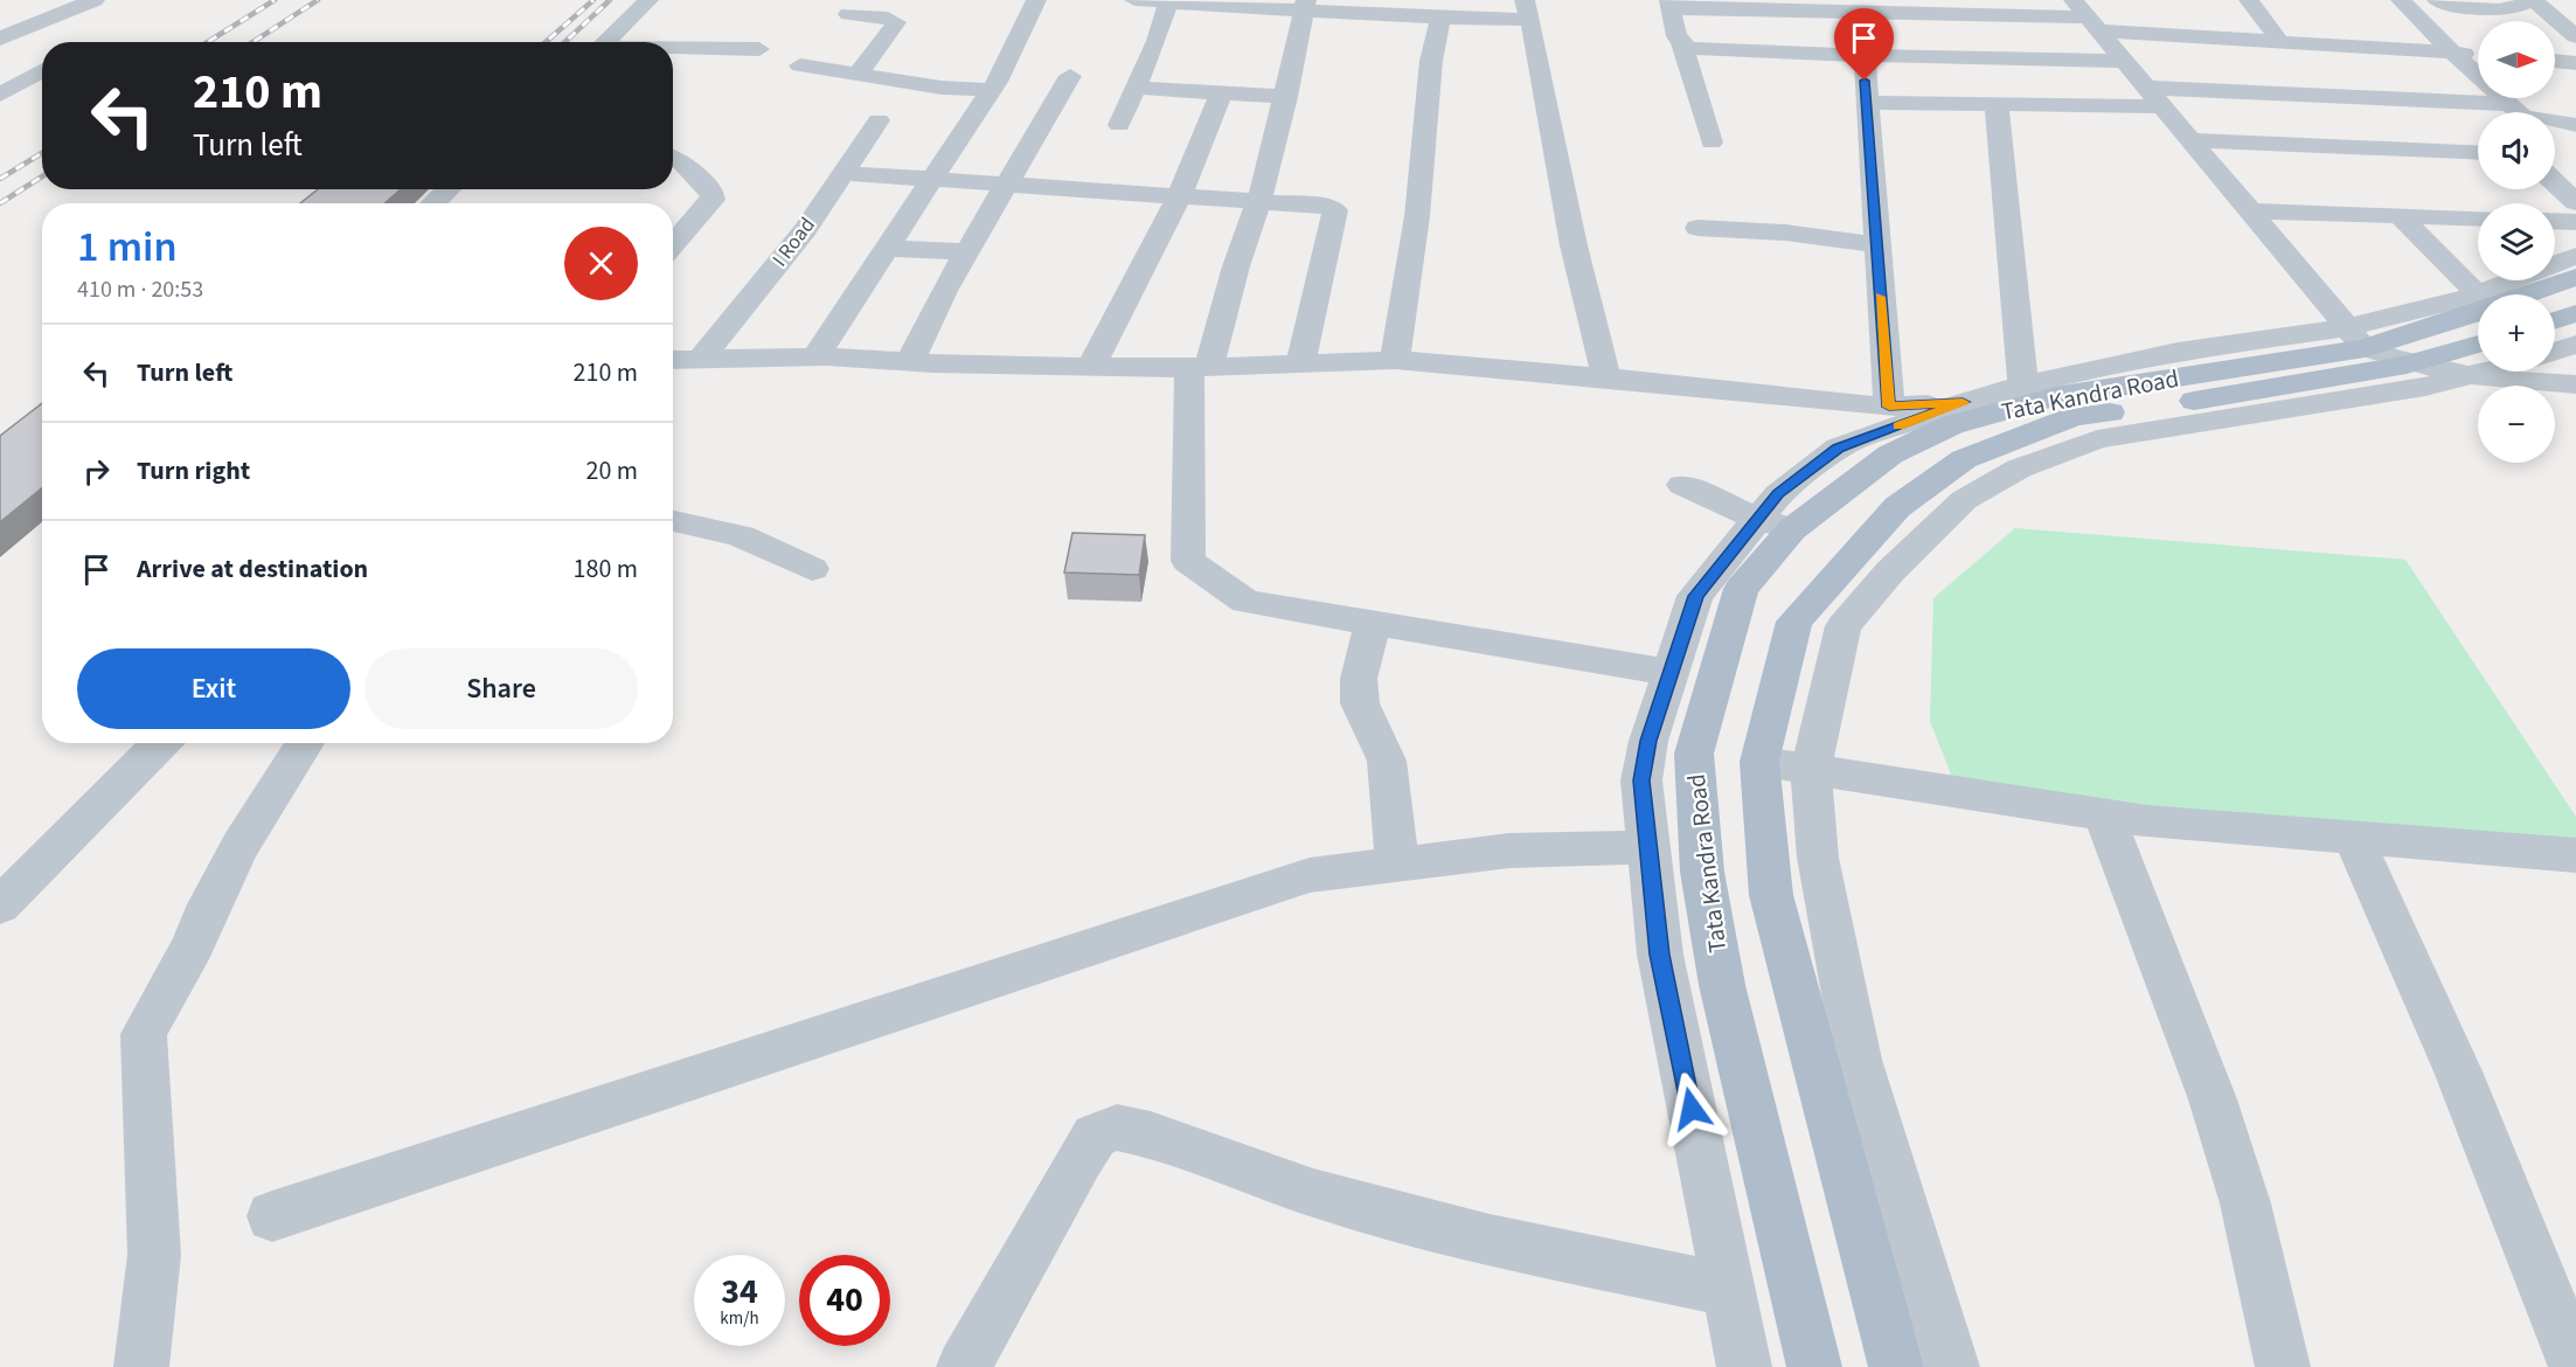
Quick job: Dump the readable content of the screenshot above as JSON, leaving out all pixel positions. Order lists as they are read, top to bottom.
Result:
{
  "streets": {
    "main road": ["Tata Kandra Road"],
    "street": ["I Road"]
  },
  "north": "right",
  "page": {
    "map_buttons": ["+", "−"],
    "turn": ["210 m", "Turn left"],
    "heading": ["1 min", "410 m · 20:53"],
    "list": [
      {
        "name": "Turn left",
        "value": "210 m"
      },
      {
        "name": "Turn right",
        "value": "20 m"
      },
      {
        "name": "Arrive at destination",
        "value": "180 m"
      }
    ],
    "buttons": ["Exit", "Share"],
    "speed": "34 km/h",
    "limit": "40"
  }
}
